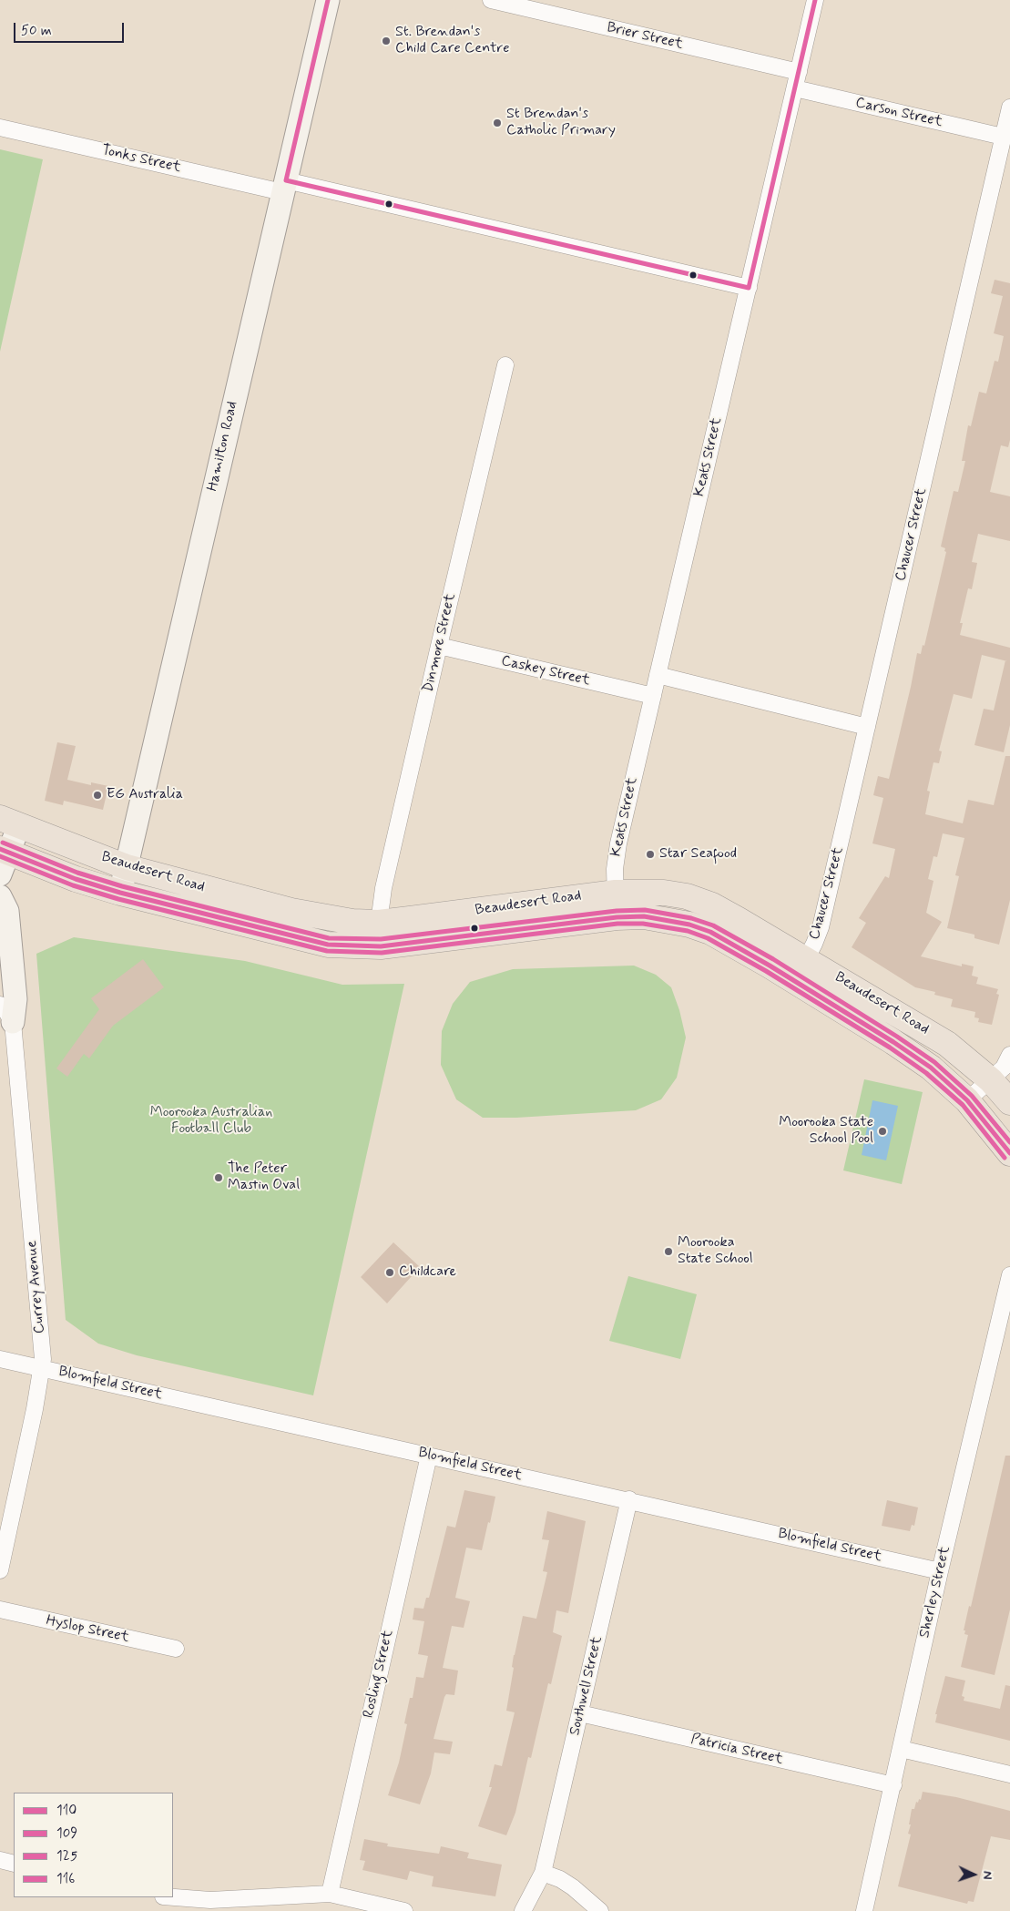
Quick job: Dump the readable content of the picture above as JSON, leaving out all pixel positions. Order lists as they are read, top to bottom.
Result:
{
  "streets": {
    "highway": ["Beaudesert Road"],
    "street": [
      "Brier Street",
      "Carson Street",
      "Tonks Street",
      "Hamilton Road",
      "Keats Street",
      "Chaucer Street",
      "Dinmore Street",
      "Caskey Street",
      "Currey Avenue",
      "Blomfield Street",
      "Sherley Street",
      "Hyslop Street",
      "Rosling Street",
      "Southwell Street",
      "Patricia Street"
    ]
  },
  "crossings": [
    ["Brier Street", "Keats Street"],
    ["Carson Street", "Keats Street"],
    ["Carson Street", "Chaucer Street"],
    ["Tonks Street", "Hamilton Road"],
    ["Tonks Street", "Keats Street"],
    ["Hamilton Road", "Beaudesert Road"],
    ["Keats Street", "Caskey Street"],
    ["Keats Street", "Beaudesert Road"],
    ["Chaucer Street", "Beaudesert Road"],
    ["Dinmore Street", "Caskey Street"],
    ["Dinmore Street", "Beaudesert Road"],
    ["Currey Avenue", "Blomfield Street"],
    ["Blomfield Street", "Sherley Street"],
    ["Blomfield Street", "Rosling Street"],
    ["Blomfield Street", "Southwell Street"],
    ["Sherley Street", "Patricia Street"],
    ["Southwell Street", "Patricia Street"]
  ],
  "parks": ["Moorooka Australian Football Club"],
  "places": [
    "St. Brendan's Child Care Centre",
    "St Brendan's Catholic Primary",
    "EG Australia",
    "Star Seafood",
    "Moorooka State School Pool",
    "The Peter Mastin Oval",
    "Moorooka State School",
    "Childcare"
  ],
  "lines": [
    "transit line 116",
    "transit line 125",
    "transit line 110",
    "transit line 109"
  ],
  "legend": [
    "110",
    "109",
    "125",
    "116"
  ],
  "scale_bar": "50 m",
  "north": "right"
}
